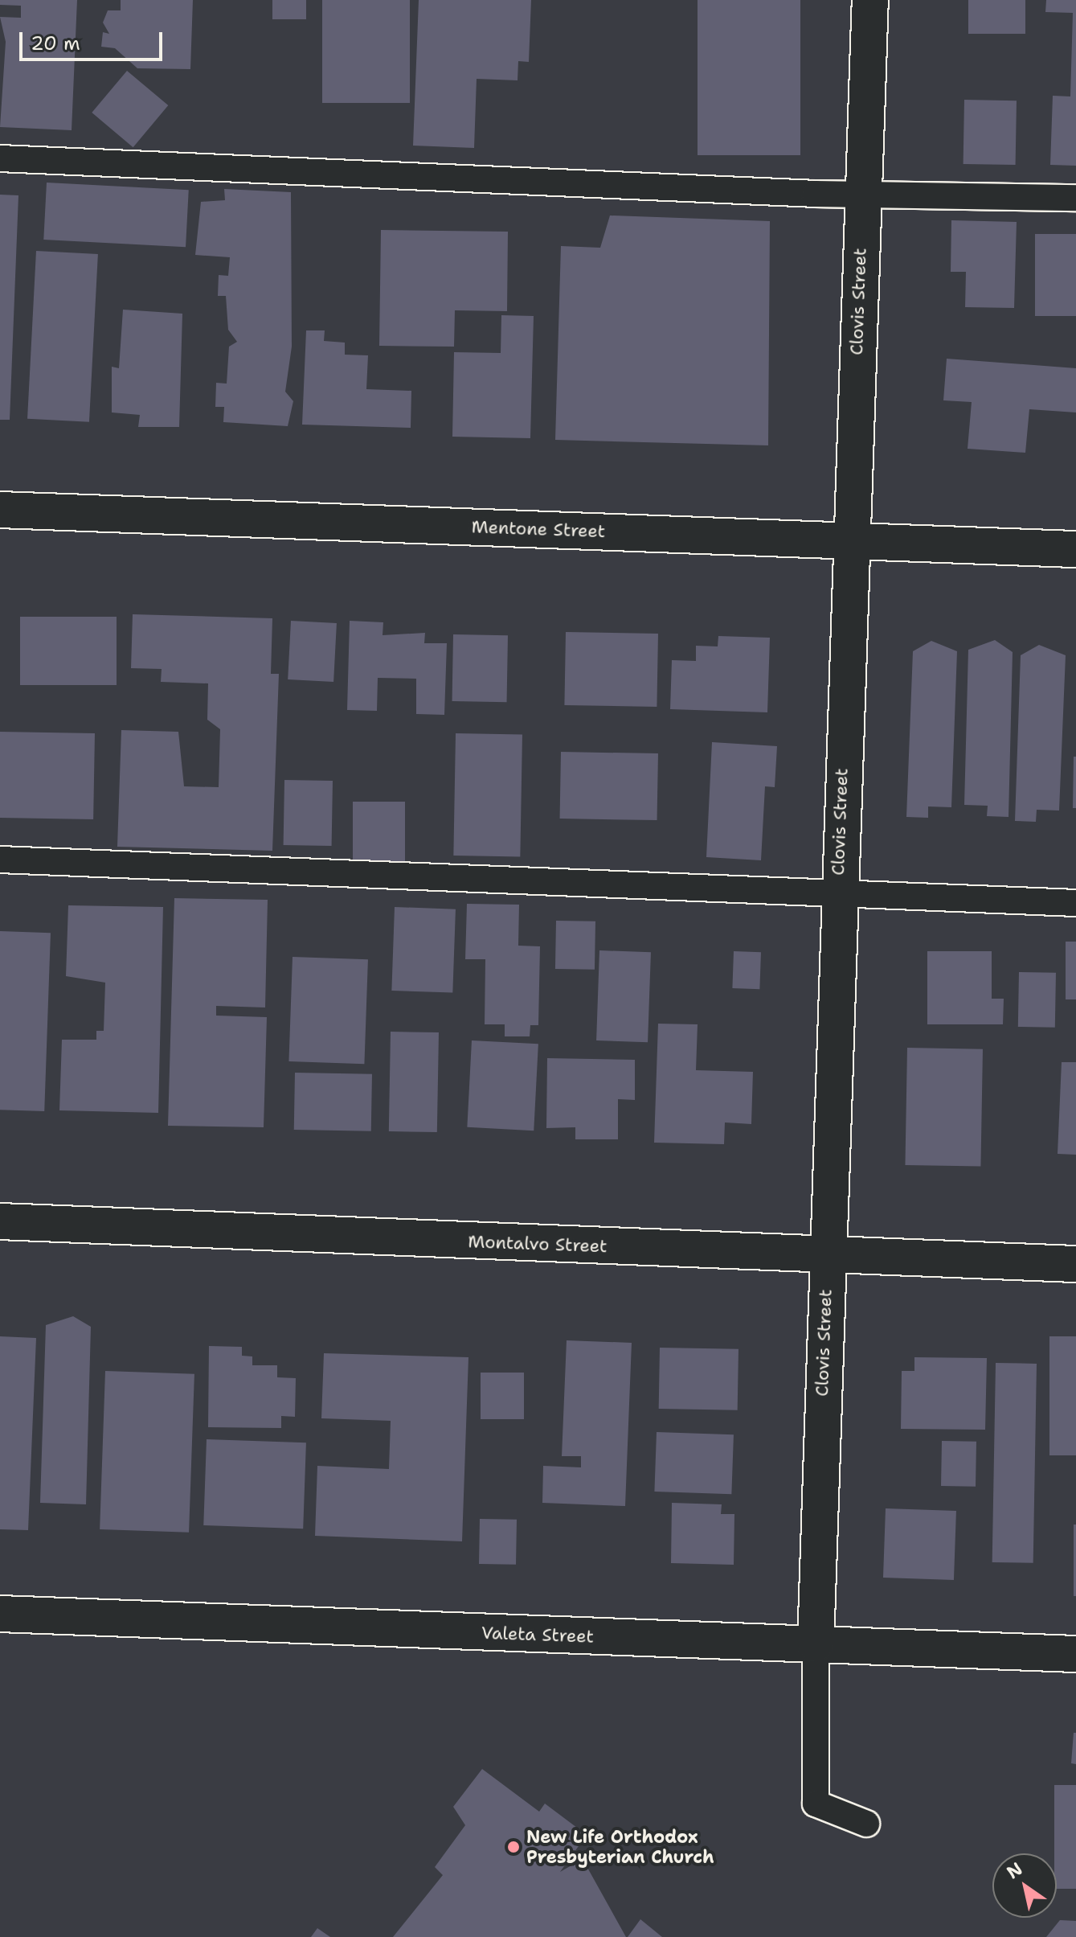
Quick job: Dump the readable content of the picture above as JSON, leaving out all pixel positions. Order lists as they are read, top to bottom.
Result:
{
  "streets": {
    "street": [
      "Clovis Street",
      "Mentone Street",
      "Montalvo Street",
      "Valeta Street"
    ]
  },
  "crossings": [
    ["Clovis Street", "Mentone Street"],
    ["Clovis Street", "Montalvo Street"],
    ["Clovis Street", "Valeta Street"]
  ],
  "places": ["New Life Orthodox Presbyterian Church"],
  "scale_bar": "20 m",
  "north": "top left"
}
